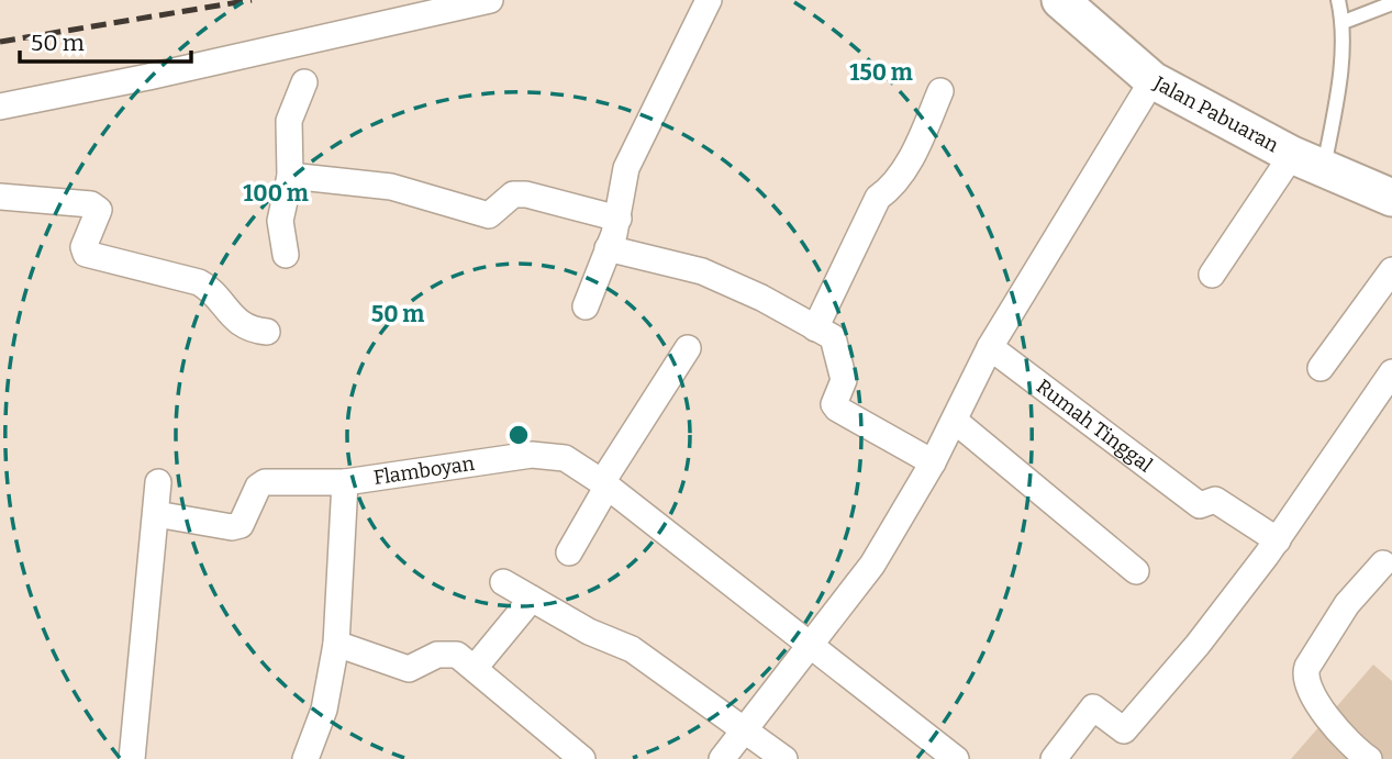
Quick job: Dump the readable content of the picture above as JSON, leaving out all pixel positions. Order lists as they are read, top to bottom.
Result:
{
  "streets": {
    "street": ["Jalan Pabuaran", "Rumah Tinggal", "Flamboyan"]
  },
  "scale_bar": "50 m",
  "rings": ["150 m", "100 m", "50 m"]
}
